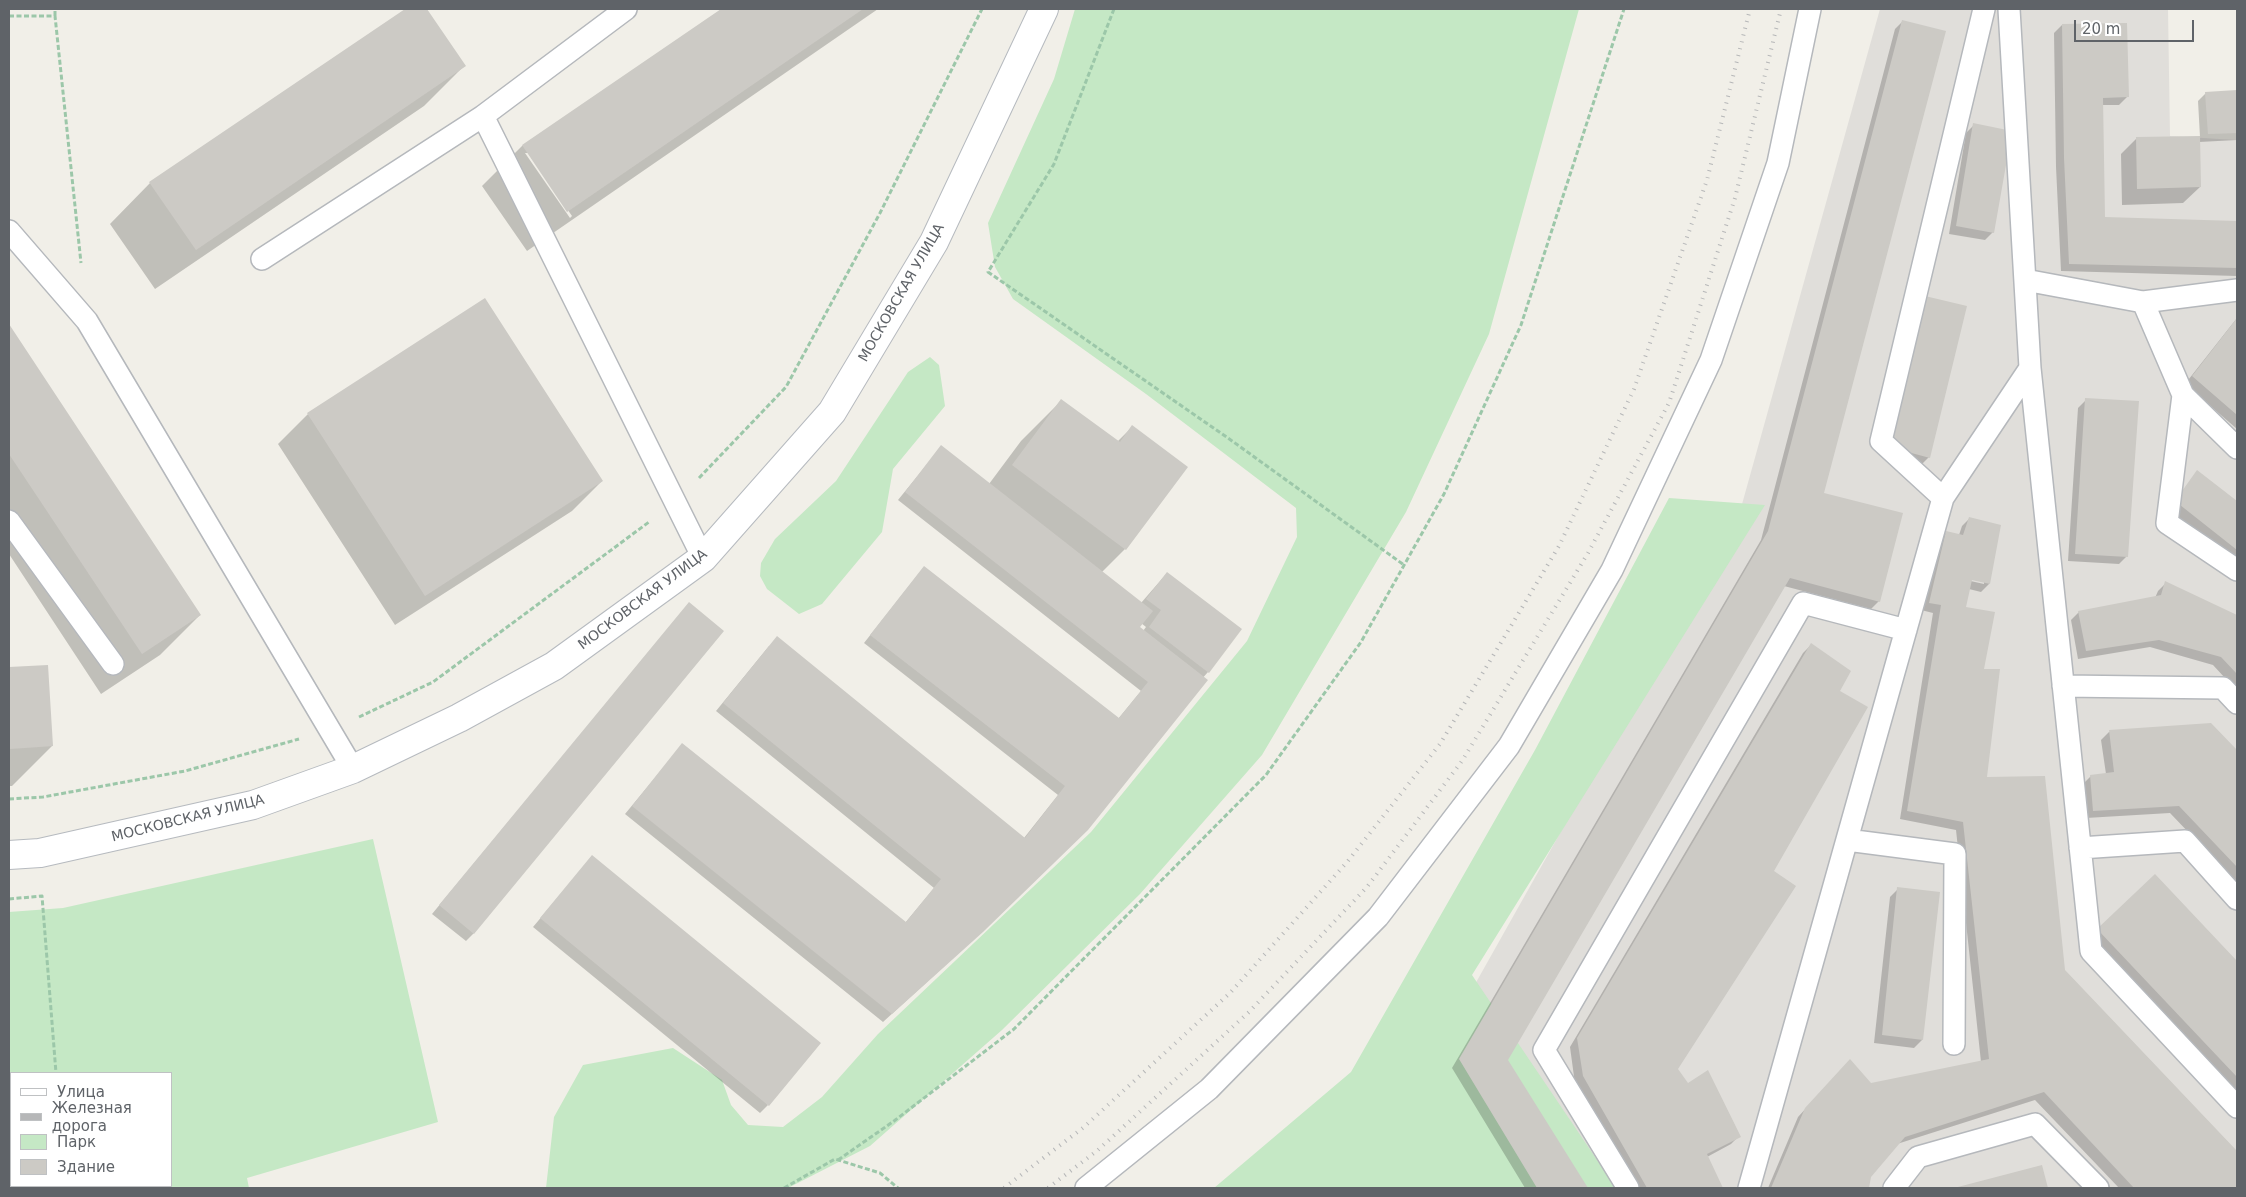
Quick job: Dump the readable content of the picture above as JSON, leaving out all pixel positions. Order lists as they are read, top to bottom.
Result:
{
  "streets": {
    "street": ["МОСКОВСКАЯ УЛИЦА"]
  },
  "legend": [
    "Улица",
    "Железная дорога",
    "Парк",
    "Здание"
  ],
  "scale_bar": "20 m"
}
